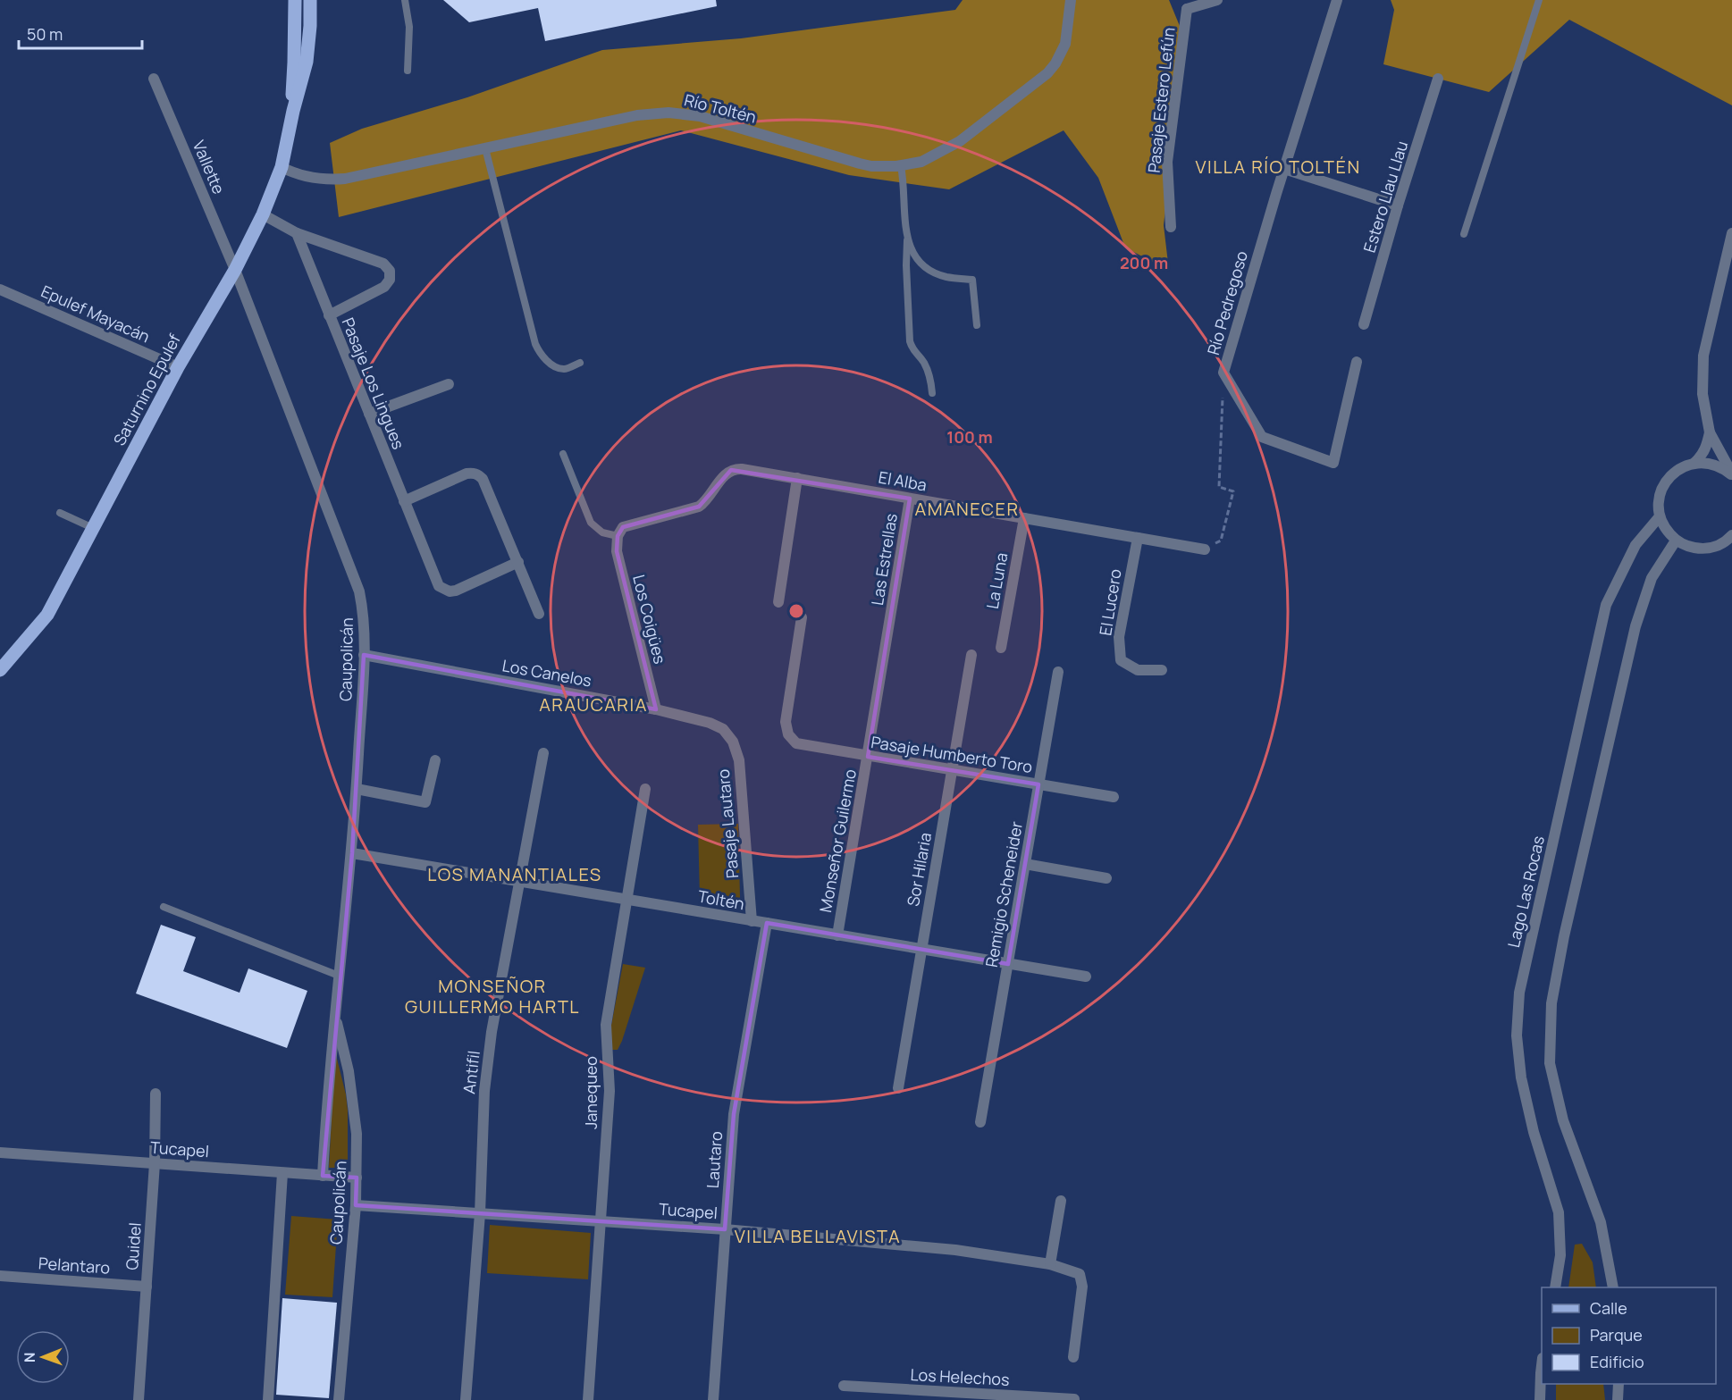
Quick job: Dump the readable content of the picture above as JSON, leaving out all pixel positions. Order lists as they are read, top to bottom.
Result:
{
  "streets": {
    "main road": ["Saturnino Epulef"],
    "street": [
      "Pasaje Estero Lefún",
      "Río Toltén",
      "Vallette",
      "Estero Llau Llau",
      "Río Pedregoso",
      "Epulef Mayacán",
      "Pasaje Los Lingues",
      "El Alba",
      "Las Estrellas",
      "La Luna",
      "El Lucero",
      "Los Coigües",
      "Caupolicán",
      "Los Canelos",
      "Pasaje Humberto Toro",
      "Pasaje Lautaro",
      "Monseñor Guilermo",
      "Sor Hilaria",
      "Lago Las Rocas",
      "Remigio Scheneider",
      "Toltén",
      "Antifil",
      "Janequeo",
      "Tucapel",
      "Lautaro",
      "Quidel",
      "Pelantaro",
      "Los Helechos"
    ]
  },
  "crossings": [
    ["Río Toltén", "Saturnino Epulef"],
    ["Vallette", "Saturnino Epulef"],
    ["Vallette", "Caupolicán"],
    ["Epulef Mayacán", "Saturnino Epulef"],
    ["Saturnino Epulef", "Caupolicán"],
    ["El Alba", "Las Estrellas"],
    ["El Alba", "La Luna"],
    ["El Alba", "El Lucero"],
    ["El Alba", "Los Coigües"],
    ["Las Estrellas", "Monseñor Guilermo"],
    ["Los Coigües", "Los Canelos"],
    ["Caupolicán", "Los Canelos"],
    ["Caupolicán", "Toltén"],
    ["Caupolicán", "Tucapel"],
    ["Los Canelos", "Pasaje Lautaro"],
    ["Pasaje Humberto Toro", "Monseñor Guilermo"],
    ["Pasaje Humberto Toro", "Sor Hilaria"],
    ["Pasaje Humberto Toro", "Remigio Scheneider"],
    ["Pasaje Lautaro", "Toltén"],
    ["Monseñor Guilermo", "Toltén"],
    ["Sor Hilaria", "Toltén"],
    ["Remigio Scheneider", "Toltén"],
    ["Toltén", "Antifil"],
    ["Toltén", "Janequeo"],
    ["Toltén", "Lautaro"],
    ["Antifil", "Tucapel"],
    ["Janequeo", "Tucapel"],
    ["Tucapel", "Lautaro"],
    ["Tucapel", "Quidel"],
    ["Quidel", "Pelantaro"]
  ],
  "districts": [
    "VILLA RÍO TOLTÉN",
    "AMANECER",
    "ARAUCARIA",
    "LOS MANANTIALES",
    "MONSEÑOR GUILLERMO HARTL",
    "VILLA BELLAVISTA"
  ],
  "legend": ["Calle", "Parque", "Edificio"],
  "scale_bar": "50 m",
  "north": "left",
  "rings": ["200 m", "100 m"]
}
